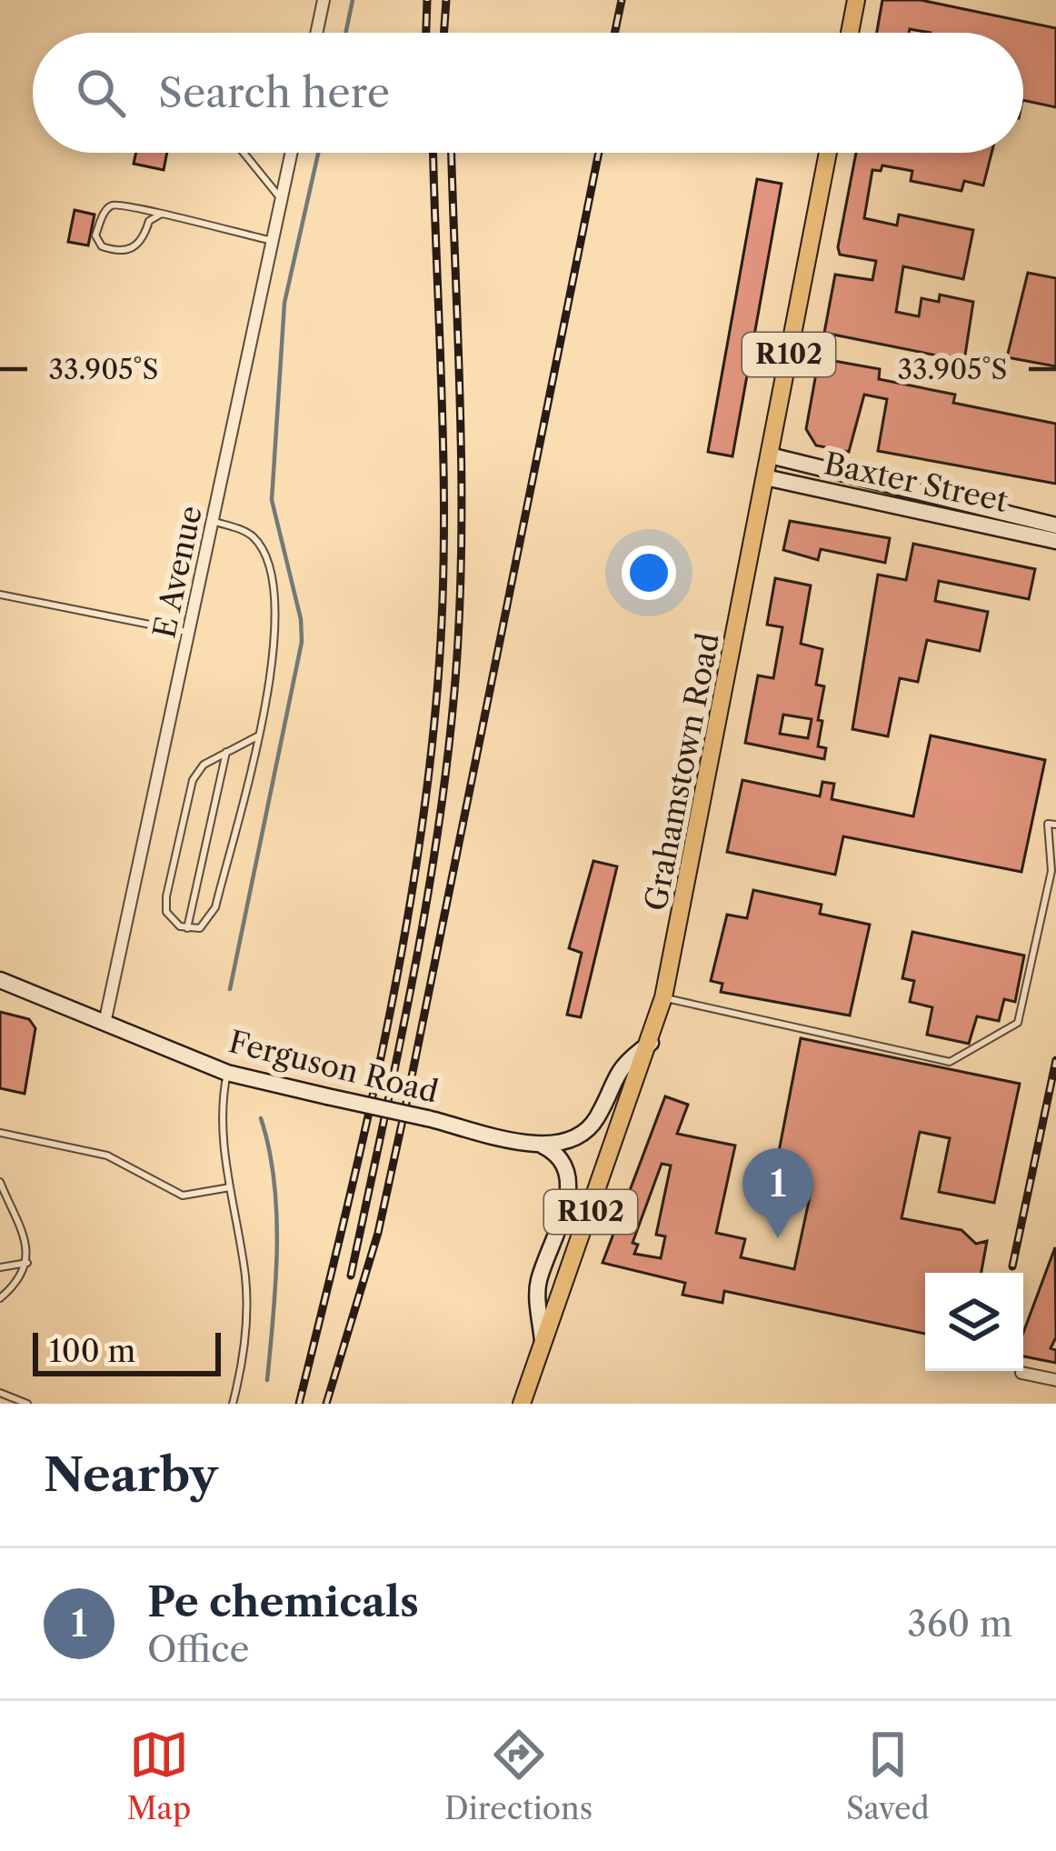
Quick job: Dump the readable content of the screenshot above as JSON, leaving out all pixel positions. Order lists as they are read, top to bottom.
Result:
{
  "streets": {
    "main road": [
      "R102",
      "Baxter Street",
      "Grahamstown Road",
      "Ferguson Road"
    ],
    "street": ["E Avenue"]
  },
  "crossings": [
    ["Baxter Street", "Grahamstown Road"],
    ["E Avenue", "Ferguson Road"],
    ["Grahamstown Road", "Ferguson Road"]
  ],
  "scale_bar": "100 m",
  "page": {
    "search": "Search here",
    "pins": "1",
    "scale": "100 m",
    "heading": "Nearby",
    "list": [
      {
        "mark": "1",
        "name": "Pe chemicals",
        "note": "Office",
        "value": "360 m"
      }
    ],
    "nav": ["Map", "Directions", "Saved"]
  },
  "coordinates": ["33.905°S"]
}
